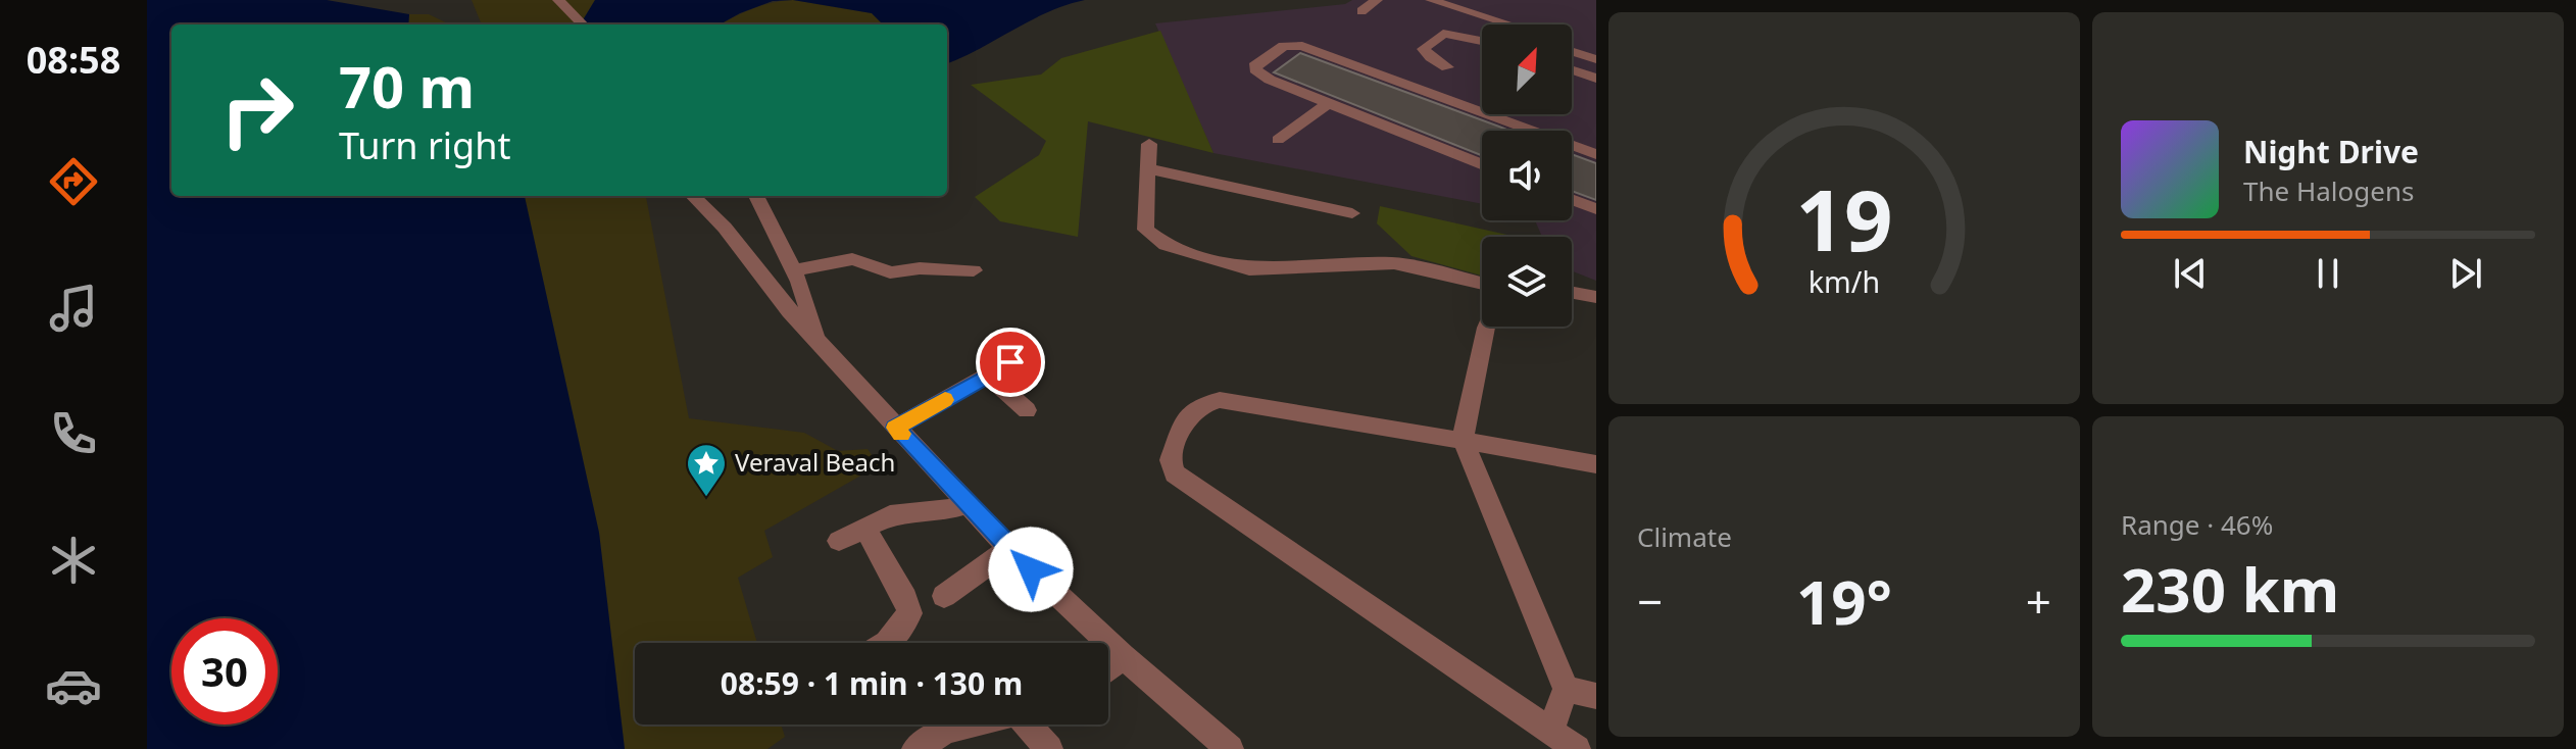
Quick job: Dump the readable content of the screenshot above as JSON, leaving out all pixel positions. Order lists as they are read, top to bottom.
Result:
{
  "places": {
    "place": ["Veraval Beach"]
  },
  "north": "top right",
  "page": {
    "tabs": "08:58",
    "turn": ["70 m", "Turn right"],
    "song": ["Night Drive", "The Halogens"],
    "tile": [
      "Climate",
      ["Range · 46%", "230 km"]
    ],
    "heat": ["−", "19°", "+"],
    "limit": "30",
    "trip": "08:59 · 1 min · 130 m",
    "gauge": ["19", "km/h"]
  }
}
